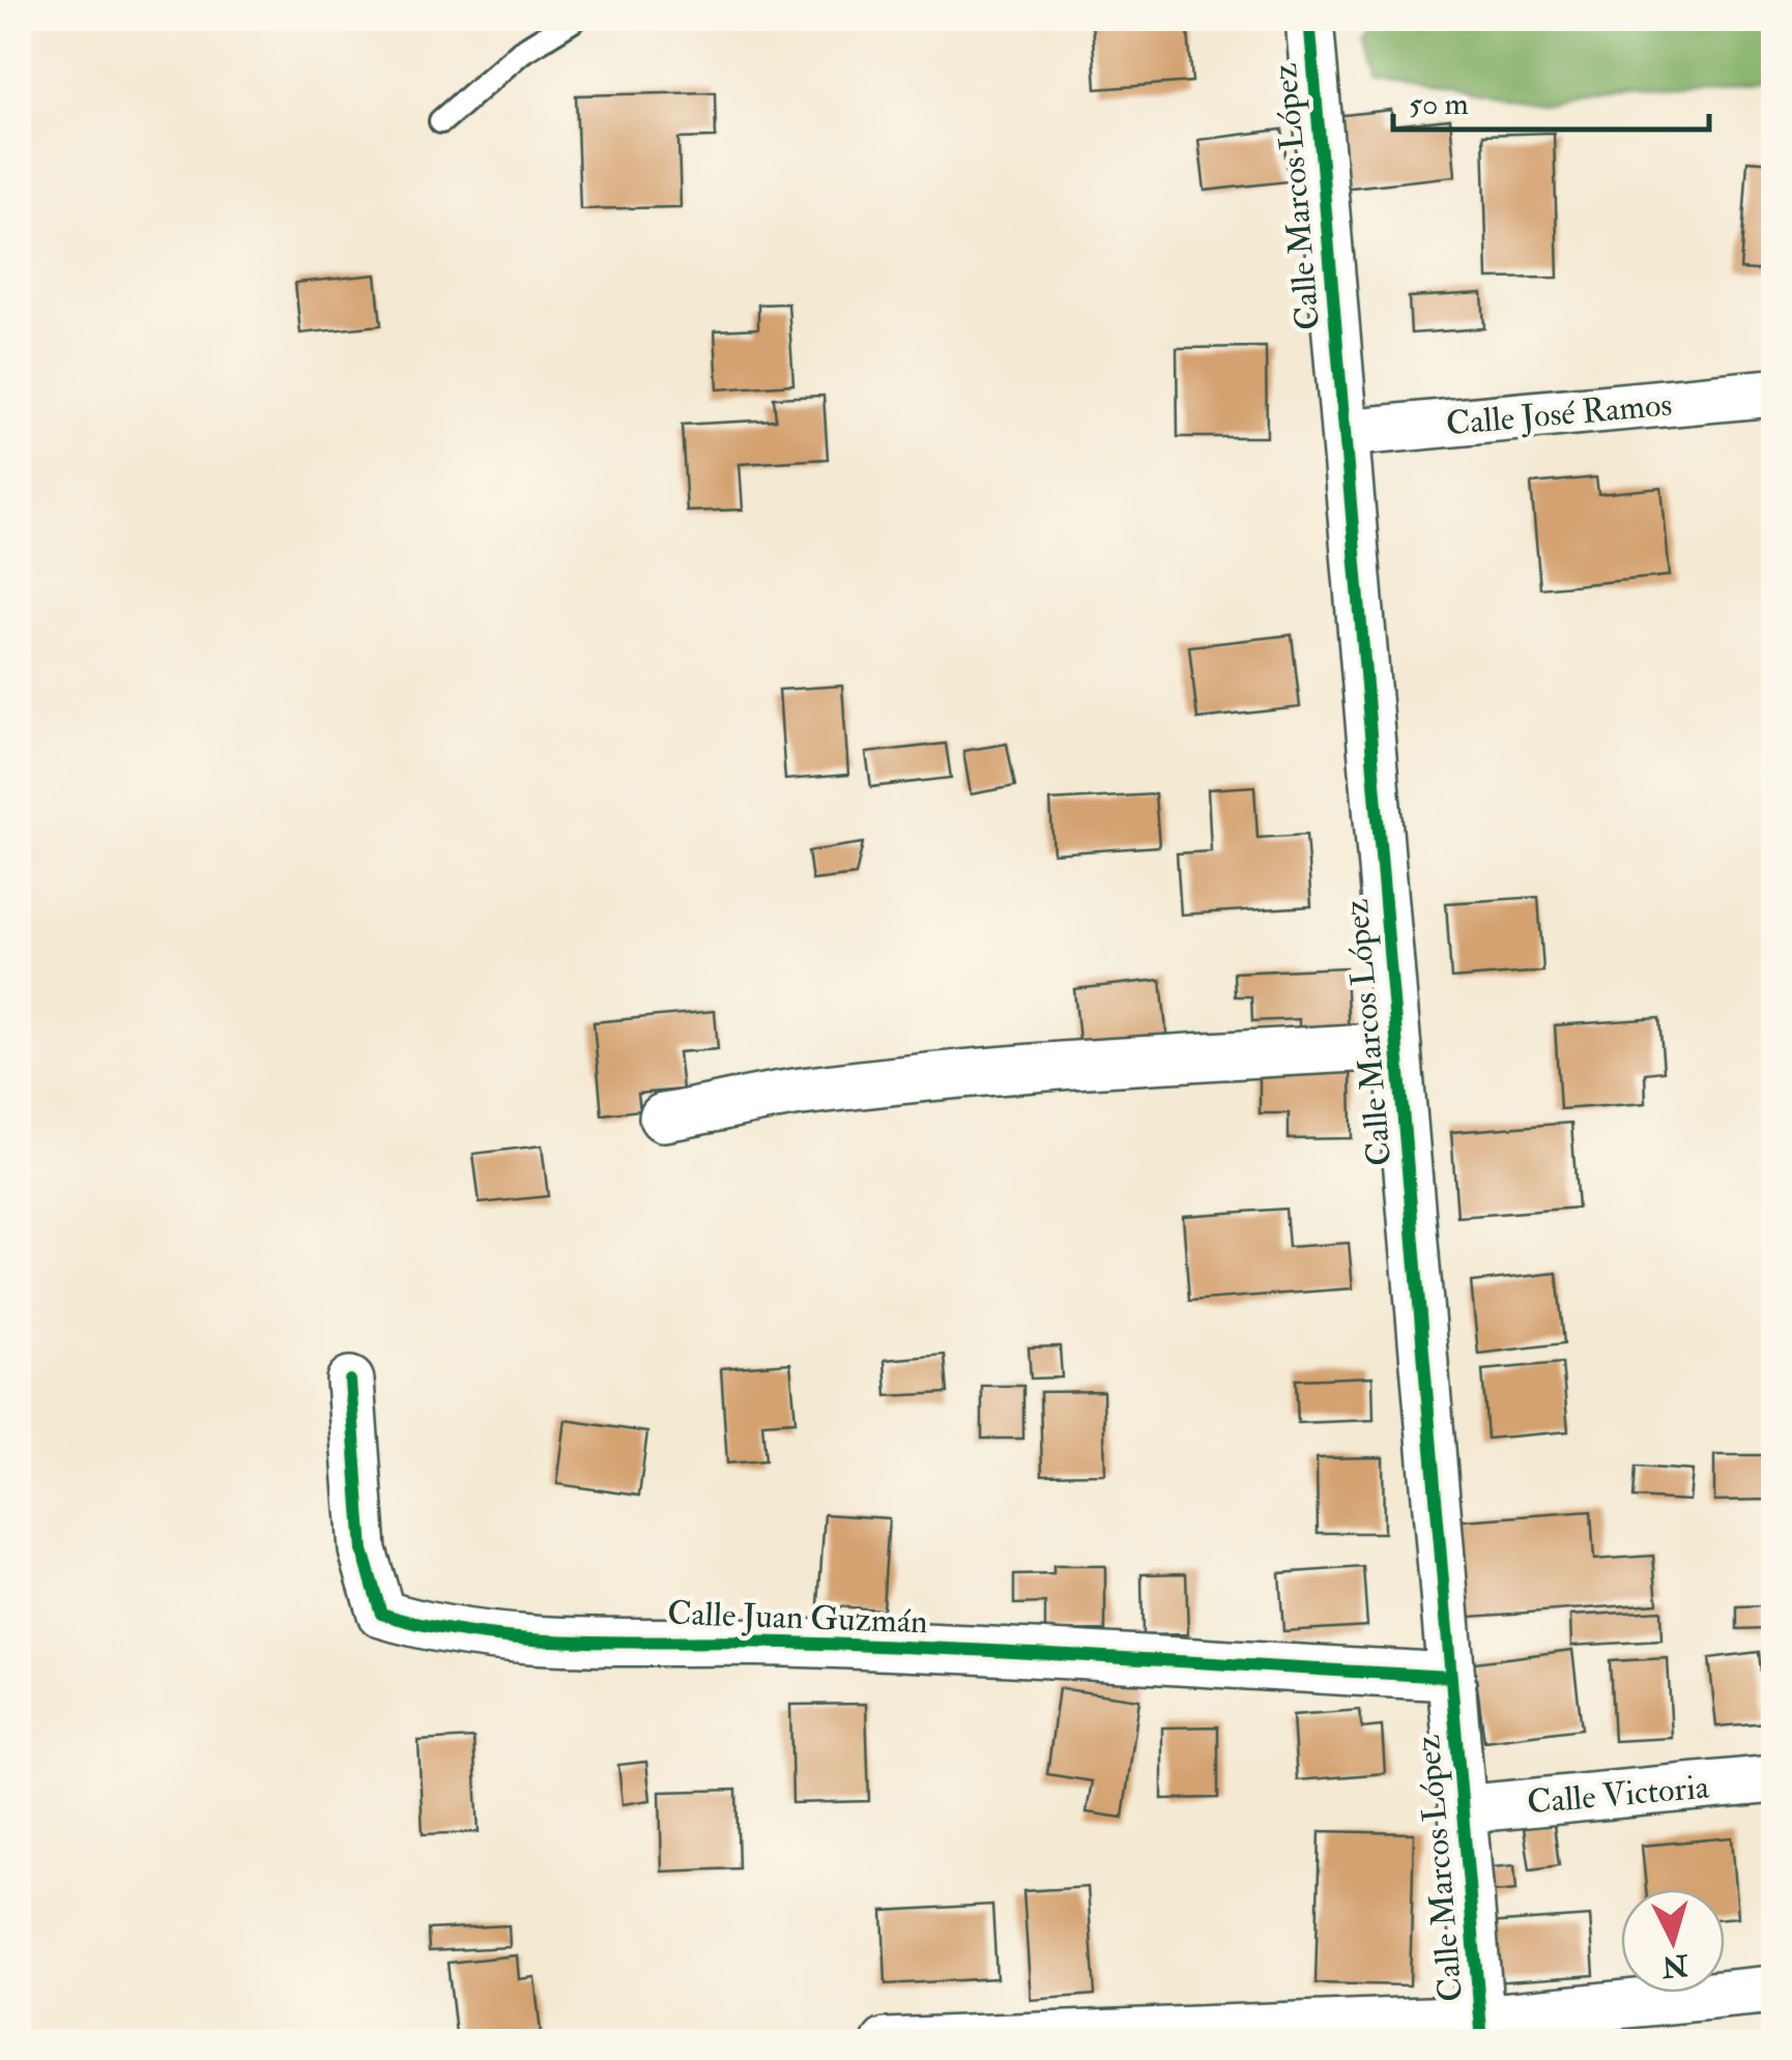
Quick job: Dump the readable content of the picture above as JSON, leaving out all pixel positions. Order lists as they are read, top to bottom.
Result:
{
  "streets": {
    "street": [
      "Calle Marcos López",
      "Calle José Ramos",
      "Calle Juan Guzmán",
      "Calle Victoria"
    ]
  },
  "crossings": [
    ["Calle Marcos López", "Calle José Ramos"],
    ["Calle Marcos López", "Calle Juan Guzmán"],
    ["Calle Marcos López", "Calle Victoria"]
  ],
  "scale_bar": "50 m",
  "north": "bottom"
}
